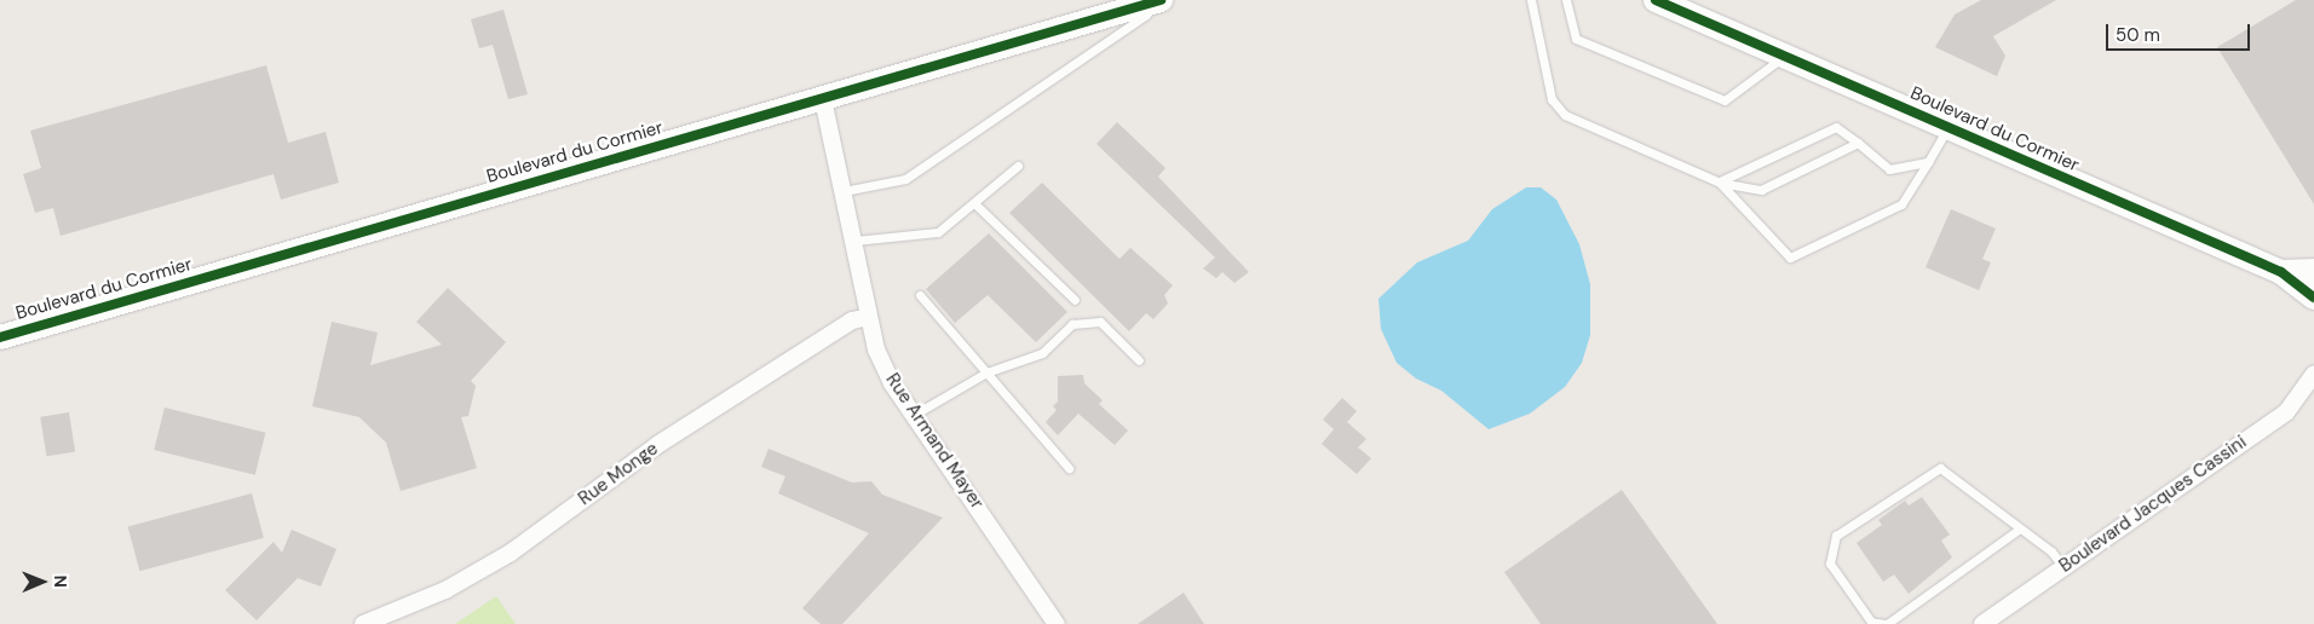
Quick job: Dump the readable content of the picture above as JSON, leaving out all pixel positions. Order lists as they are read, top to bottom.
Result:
{
  "streets": {
    "street": [
      "Boulevard du Cormier",
      "Rue Armand Mayer",
      "Rue Monge",
      "Boulevard Jacques Cassini"
    ]
  },
  "crossings": [
    ["Boulevard du Cormier", "Rue Armand Mayer"],
    ["Rue Armand Mayer", "Rue Monge"]
  ],
  "scale_bar": "50 m",
  "north": "right"
}
